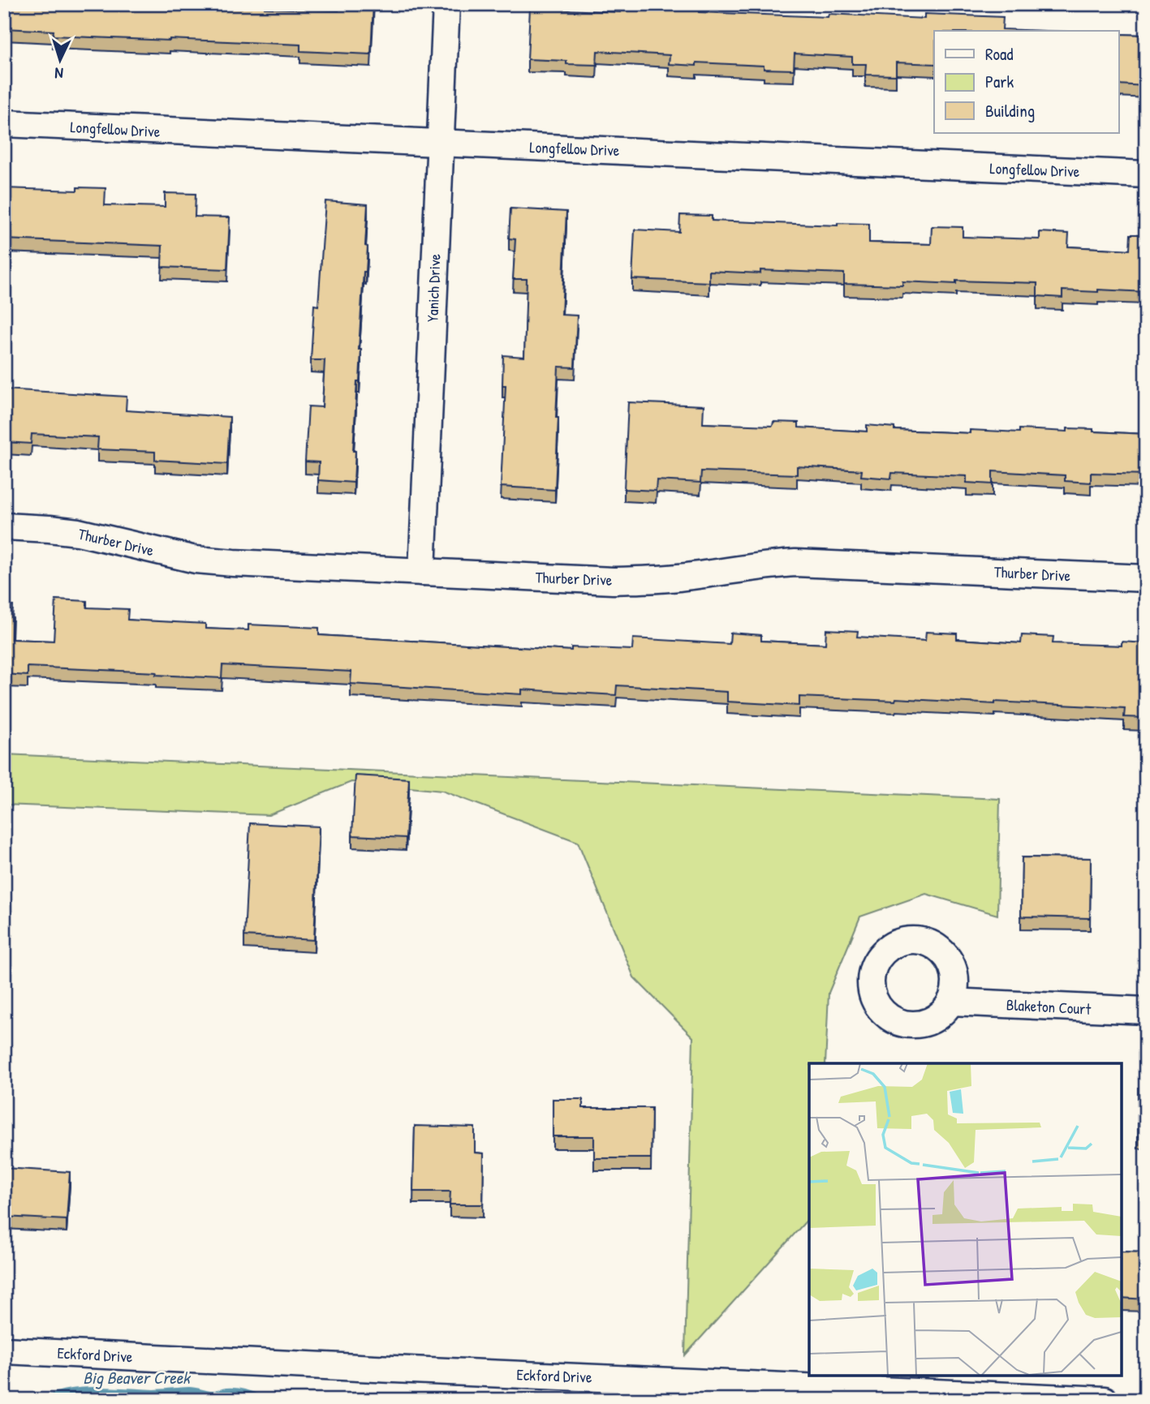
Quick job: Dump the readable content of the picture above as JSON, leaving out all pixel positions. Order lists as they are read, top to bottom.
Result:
{
  "streets": {
    "street": [
      "Longfellow Drive",
      "Yanich Drive",
      "Thurber Drive",
      "Blaketon Court",
      "Eckford Drive"
    ]
  },
  "crossings": [
    ["Longfellow Drive", "Yanich Drive"],
    ["Yanich Drive", "Thurber Drive"]
  ],
  "water": ["Big Beaver Creek"],
  "legend": ["Road", "Park", "Building"],
  "north": "bottom"
}
